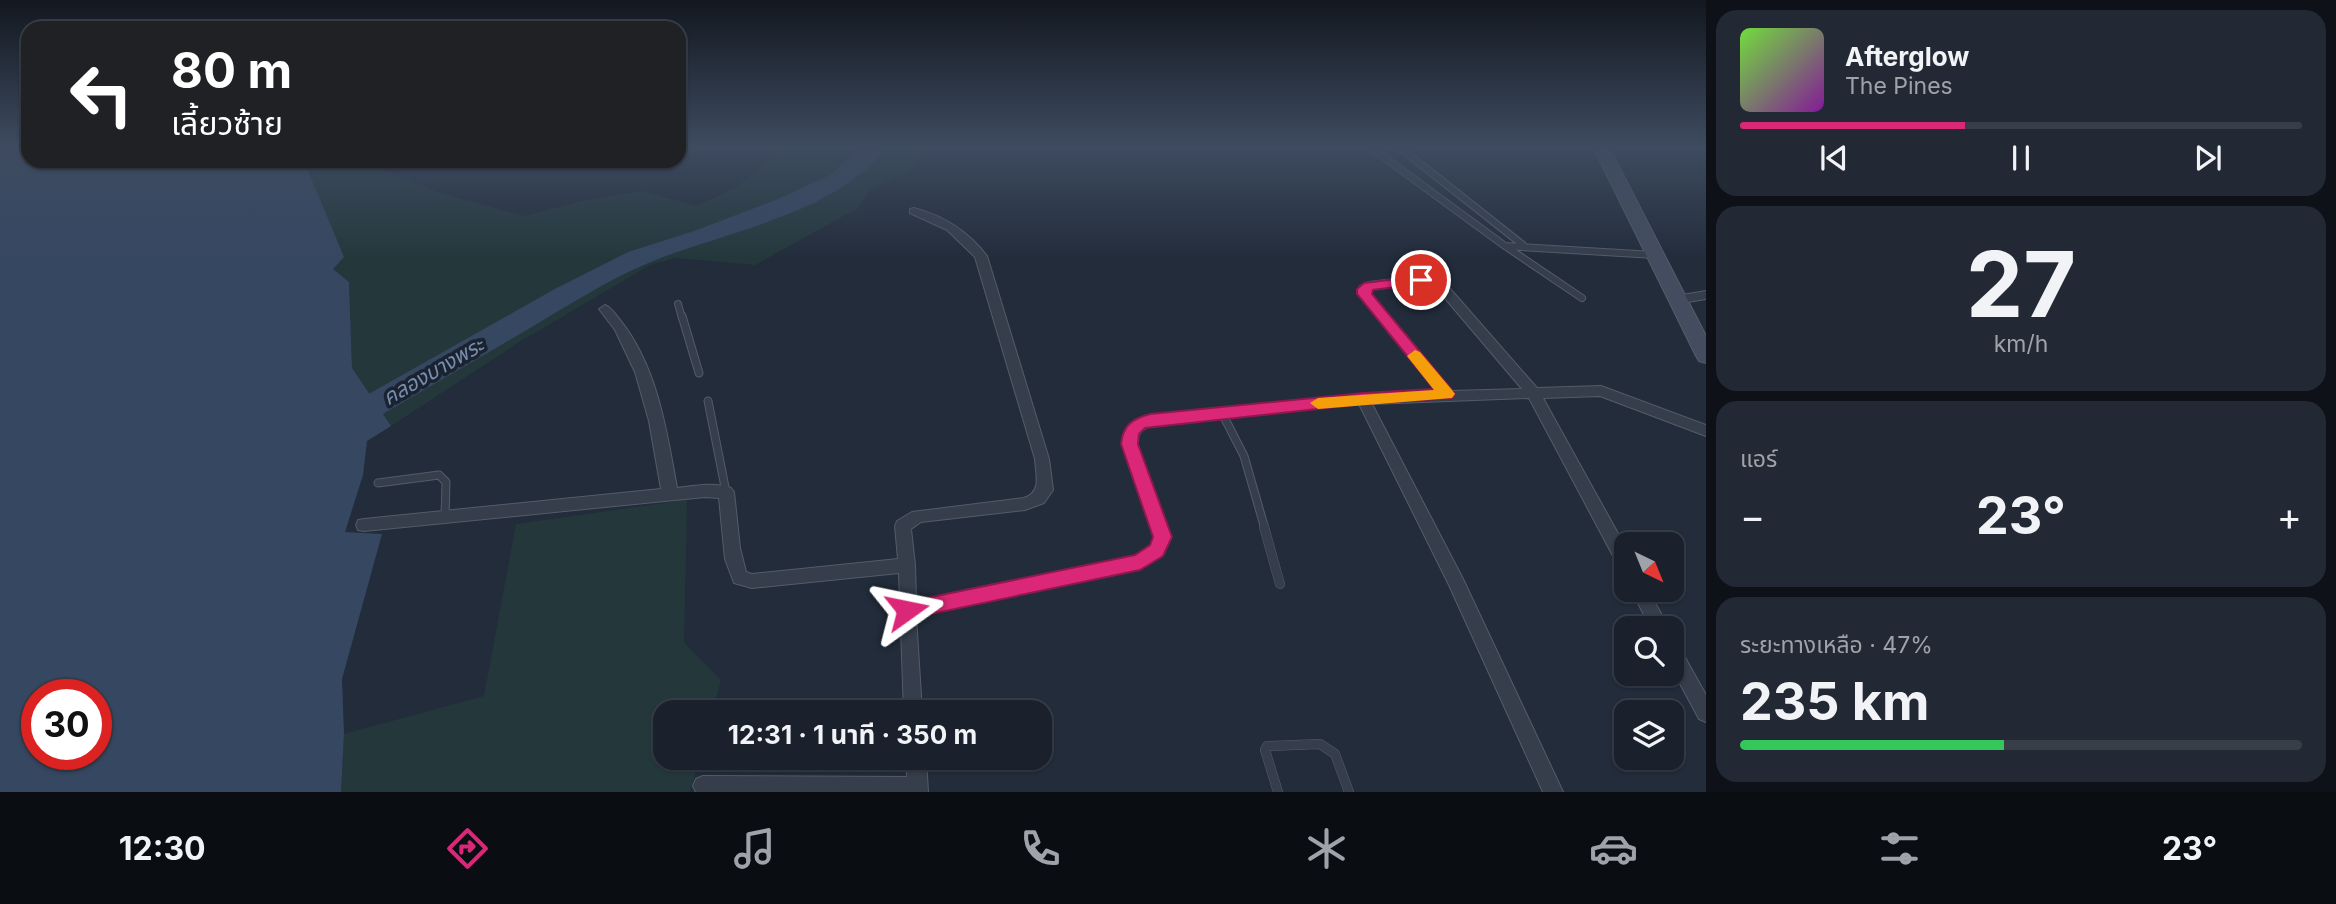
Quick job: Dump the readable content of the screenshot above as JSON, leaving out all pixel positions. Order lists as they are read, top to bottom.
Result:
{
  "water": ["คลองบางพระ"],
  "north": "bottom right",
  "page": {
    "turn": ["80 m", "เลี้ยวซ้าย"],
    "song": ["Afterglow", "The Pines"],
    "tile": [
      ["27", "km/h"],
      "แอร์",
      ["ระยะทางเหลือ · 47%", "235 km"]
    ],
    "heat": ["−", "23°", "+"],
    "limit": "30",
    "trip": "12:31 · 1 นาที · 350 m",
    "tabs": ["12:30", "23°"]
  }
}
